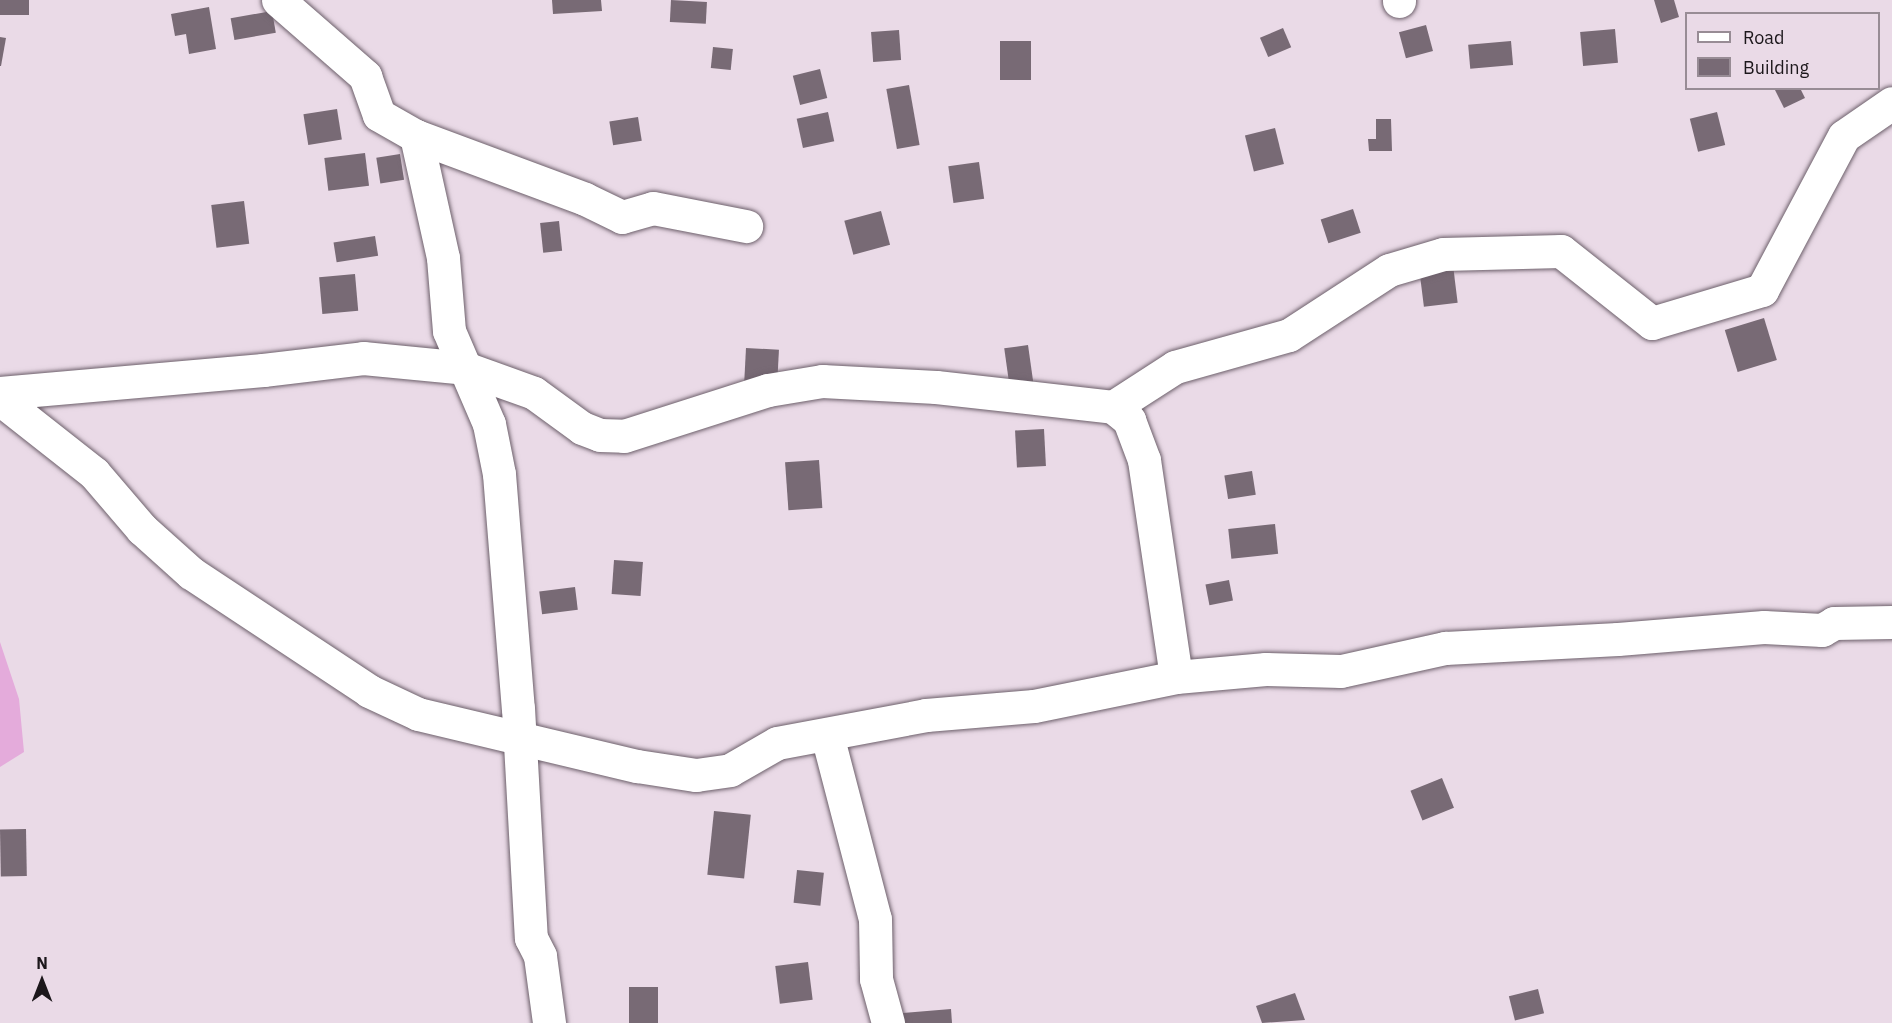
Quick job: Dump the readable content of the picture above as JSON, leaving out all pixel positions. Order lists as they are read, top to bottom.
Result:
{
  "legend": ["Road", "Building"],
  "north": "top"
}
